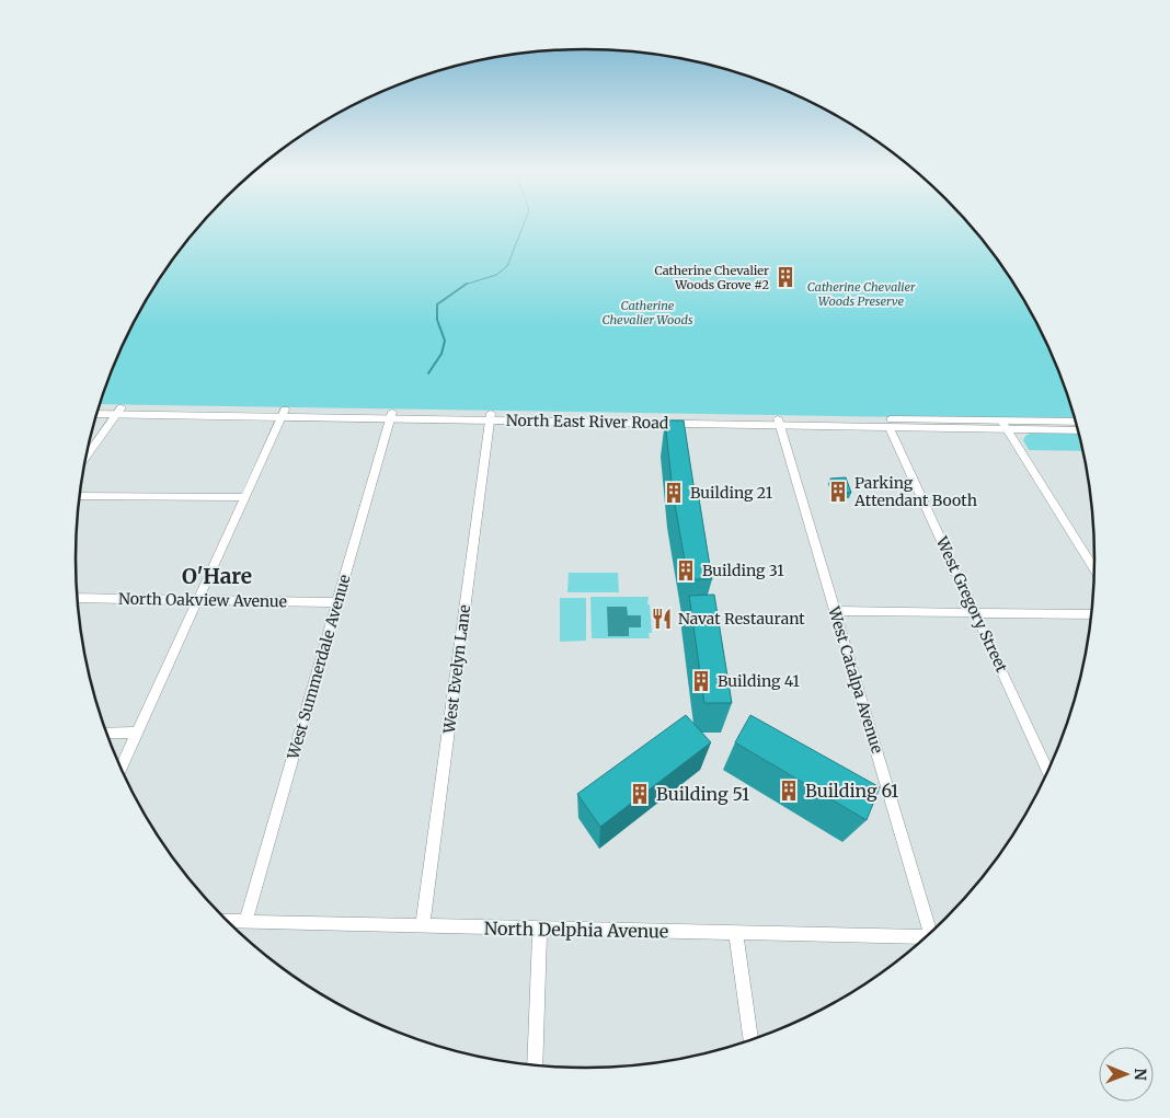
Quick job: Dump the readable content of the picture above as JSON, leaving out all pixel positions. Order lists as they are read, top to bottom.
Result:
{
  "streets": {
    "main road": ["North East River Road"],
    "street": [
      "North Oakview Avenue",
      "West Gregory Street",
      "West Summerdale Avenue",
      "West Evelyn Lane",
      "West Catalpa Avenue",
      "North Delphia Avenue"
    ]
  },
  "crossings": [
    ["North East River Road", "West Gregory Street"],
    ["North East River Road", "West Summerdale Avenue"],
    ["North East River Road", "West Evelyn Lane"],
    ["North East River Road", "West Catalpa Avenue"],
    ["North Oakview Avenue", "West Summerdale Avenue"],
    ["West Summerdale Avenue", "North Delphia Avenue"],
    ["West Evelyn Lane", "North Delphia Avenue"]
  ],
  "districts": ["O'Hare"],
  "parks": ["Catherine Chevalier Woods Preserve", "Catherine Chevalier Woods"],
  "places": {
    "building": [
      "Catherine Chevalier Woods Grove #2",
      "Parking Attendant Booth",
      "Building 21",
      "Building 31",
      "Building 41",
      "Building 61",
      "Building 51"
    ],
    "restaurant": ["Navat Restaurant"]
  },
  "north": "right"
}
